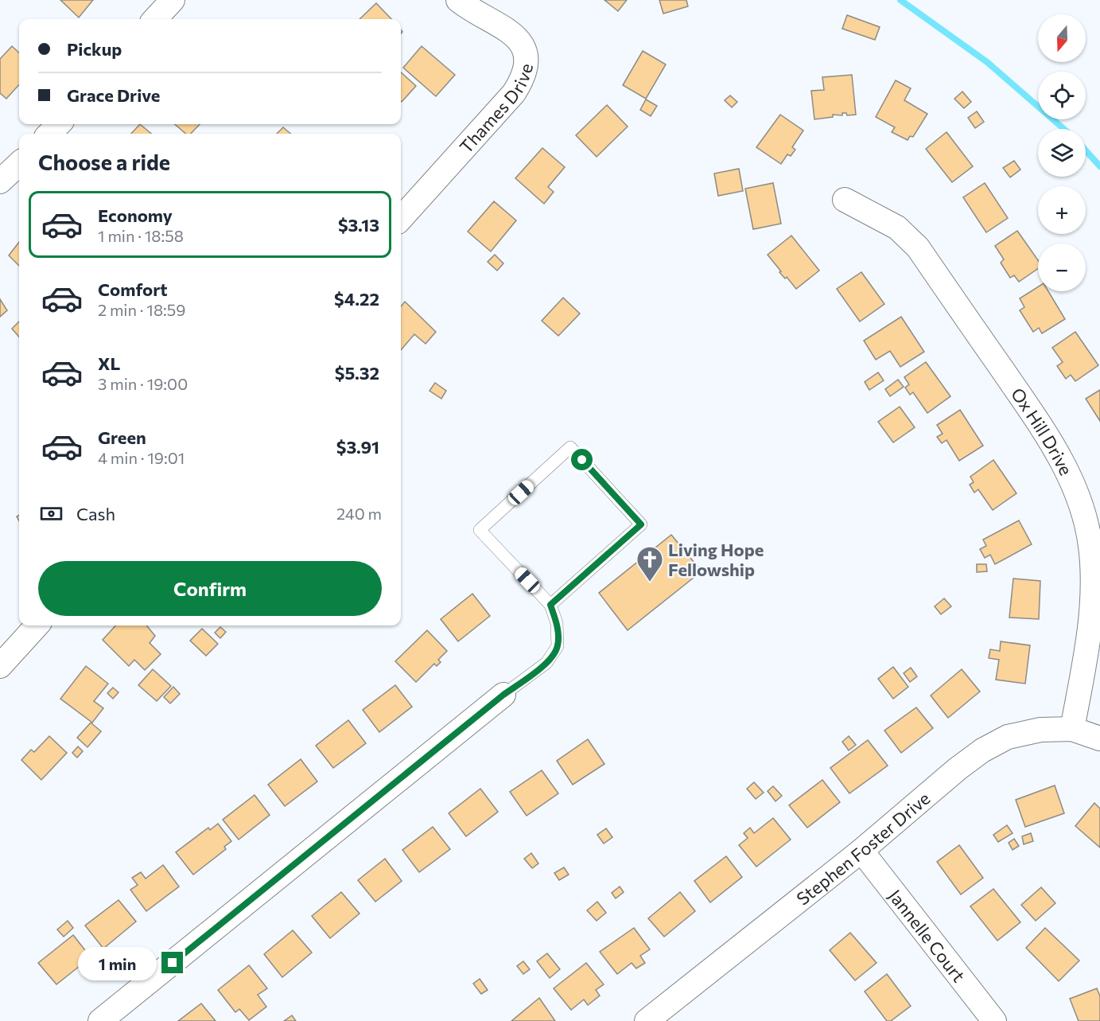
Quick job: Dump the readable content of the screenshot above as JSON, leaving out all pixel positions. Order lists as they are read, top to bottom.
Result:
{
  "streets": {
    "street": [
      "Thames Drive",
      "Ox Hill Drive",
      "Stephen Foster Drive",
      "Jannelle Court"
    ]
  },
  "crossings": [
    ["Ox Hill Drive", "Stephen Foster Drive"],
    ["Stephen Foster Drive", "Jannelle Court"]
  ],
  "places": {
    "church": ["Living Hope Fellowship"]
  },
  "north": "bottom",
  "page": {
    "map_buttons": ["+", "−"],
    "banner": ["Pickup", "Grace Drive"],
    "heading": "Choose a ride",
    "list": [
      {
        "name": "Economy",
        "note": "1 min · 18:58",
        "value": "$3.13"
      },
      {
        "name": "Comfort",
        "note": "2 min · 18:59",
        "value": "$4.22"
      },
      {
        "name": "XL",
        "note": "3 min · 19:00",
        "value": "$5.32"
      },
      {
        "name": "Green",
        "note": "4 min · 19:01",
        "value": "$3.91"
      }
    ],
    "pay": ["Cash", "240 m"],
    "buttons": "Confirm",
    "bubble": "1 min"
  }
}
